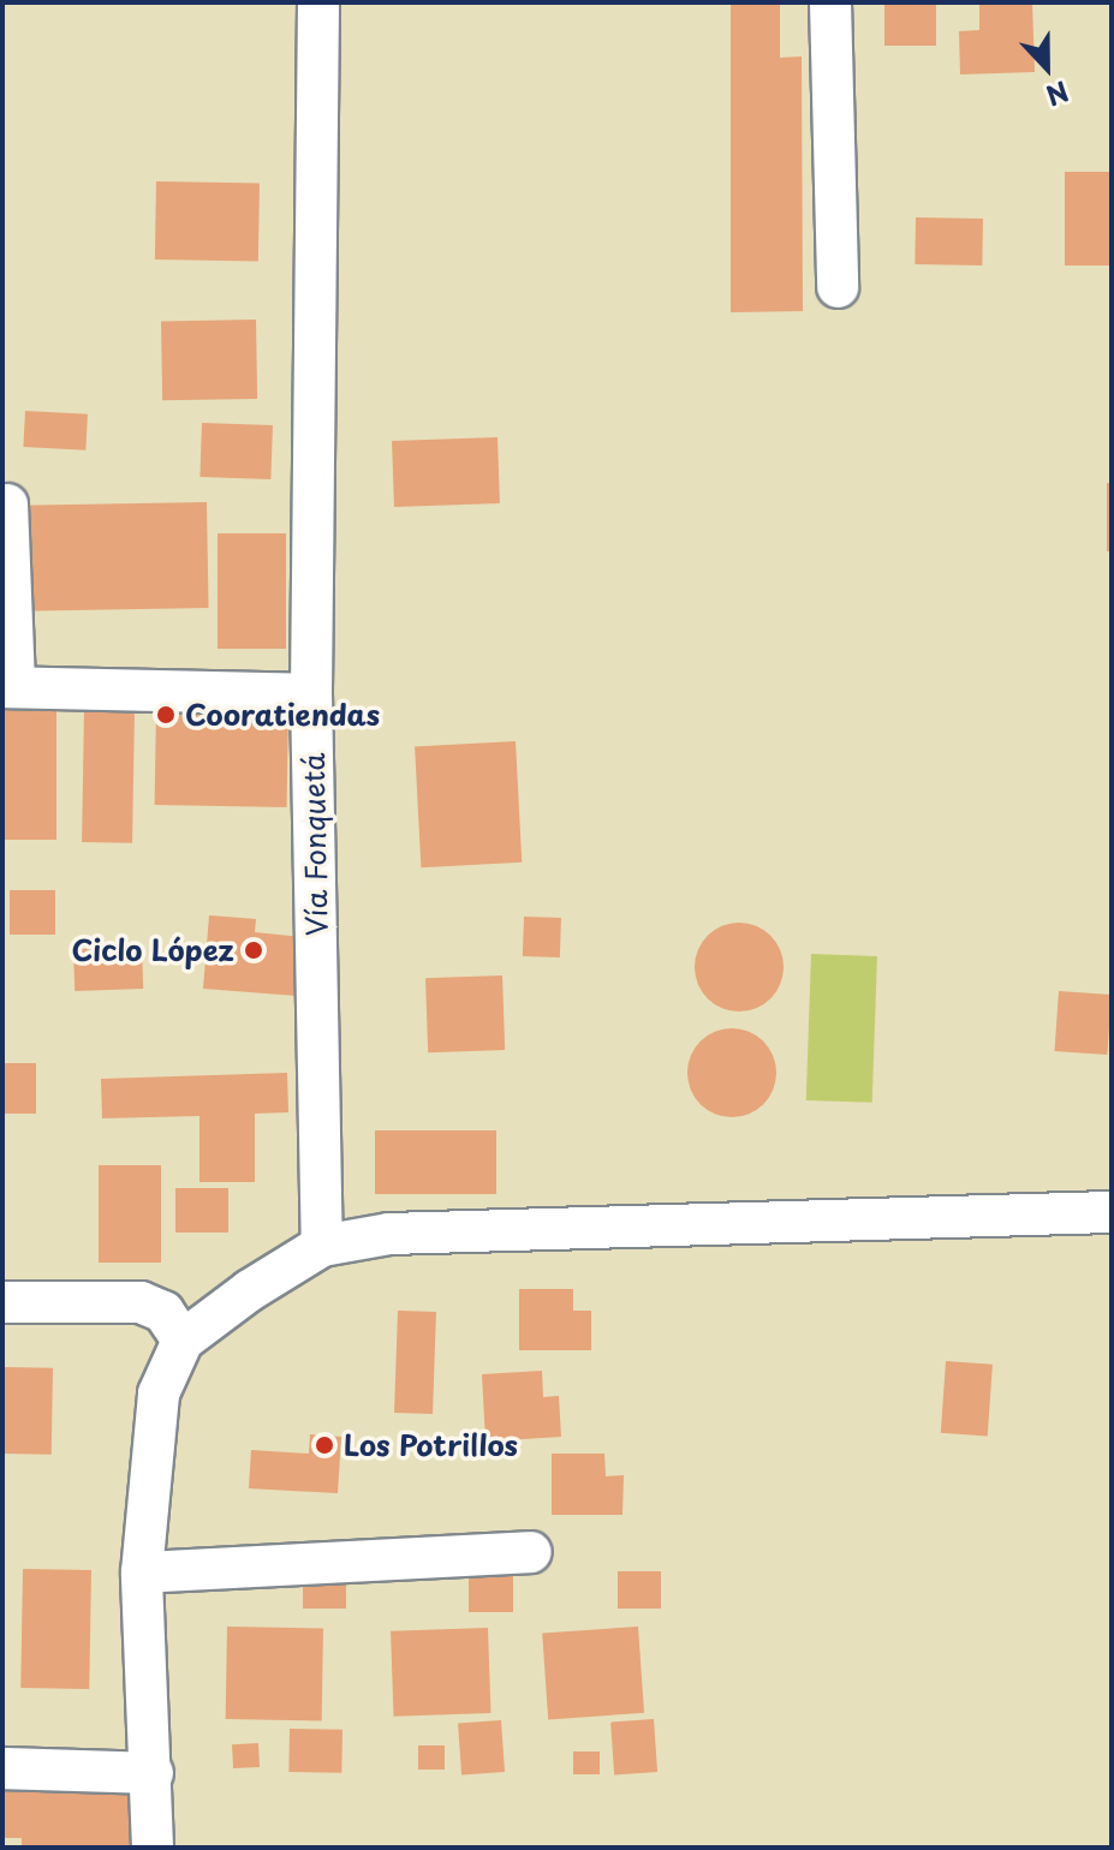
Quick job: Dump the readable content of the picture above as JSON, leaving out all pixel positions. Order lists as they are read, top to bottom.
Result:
{
  "streets": {
    "street": ["Vía Fonquetá"]
  },
  "places": ["Cooratiendas", "Ciclo López", "Los Potrillos"],
  "north": "bottom"
}
